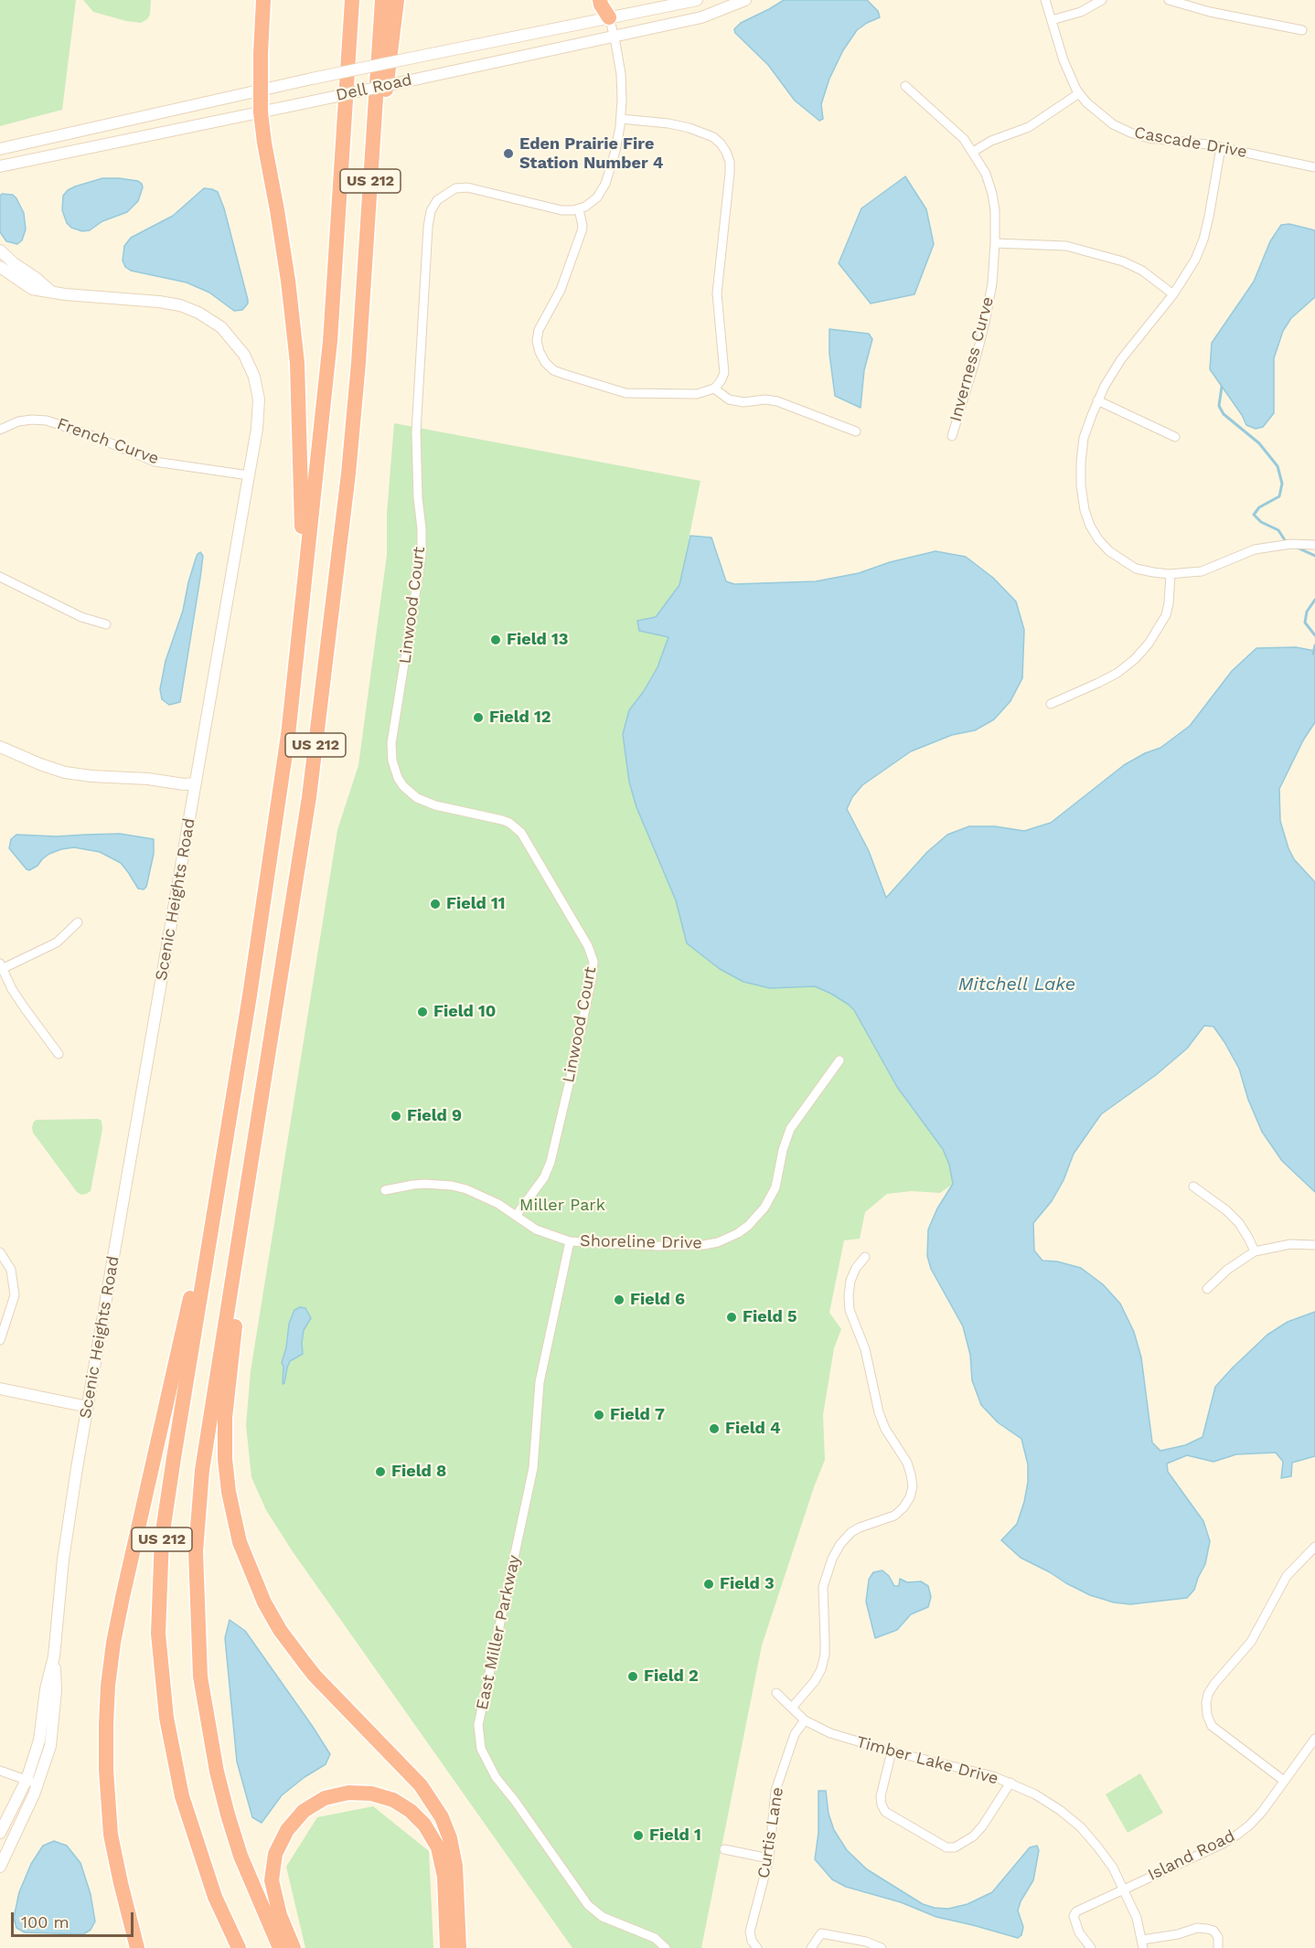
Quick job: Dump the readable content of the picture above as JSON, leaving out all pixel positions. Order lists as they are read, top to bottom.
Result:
{
  "streets": {
    "highway": ["US 212"],
    "street": [
      "Dell Road",
      "Cascade Drive",
      "Inverness Curve",
      "French Curve",
      "Linwood Court",
      "Scenic Heights Road",
      "Shoreline Drive",
      "East Miller Parkway",
      "Timber Lake Drive",
      "Curtis Lane",
      "Island Road"
    ]
  },
  "crossings": [
    ["French Curve", "Scenic Heights Road"],
    ["Linwood Court", "Shoreline Drive"],
    ["Shoreline Drive", "East Miller Parkway"],
    ["Timber Lake Drive", "Curtis Lane"],
    ["Timber Lake Drive", "Island Road"]
  ],
  "water": ["Mitchell Lake"],
  "parks": ["Miller Park"],
  "places": [
    "Eden Prairie Fire Station Number 4",
    "Field 13",
    "Field 12",
    "Field 11",
    "Field 10",
    "Field 9",
    "Field 6",
    "Field 5",
    "Field 7",
    "Field 4",
    "Field 8",
    "Field 3",
    "Field 2",
    "Field 1"
  ],
  "scale_bar": "100 m"
}
